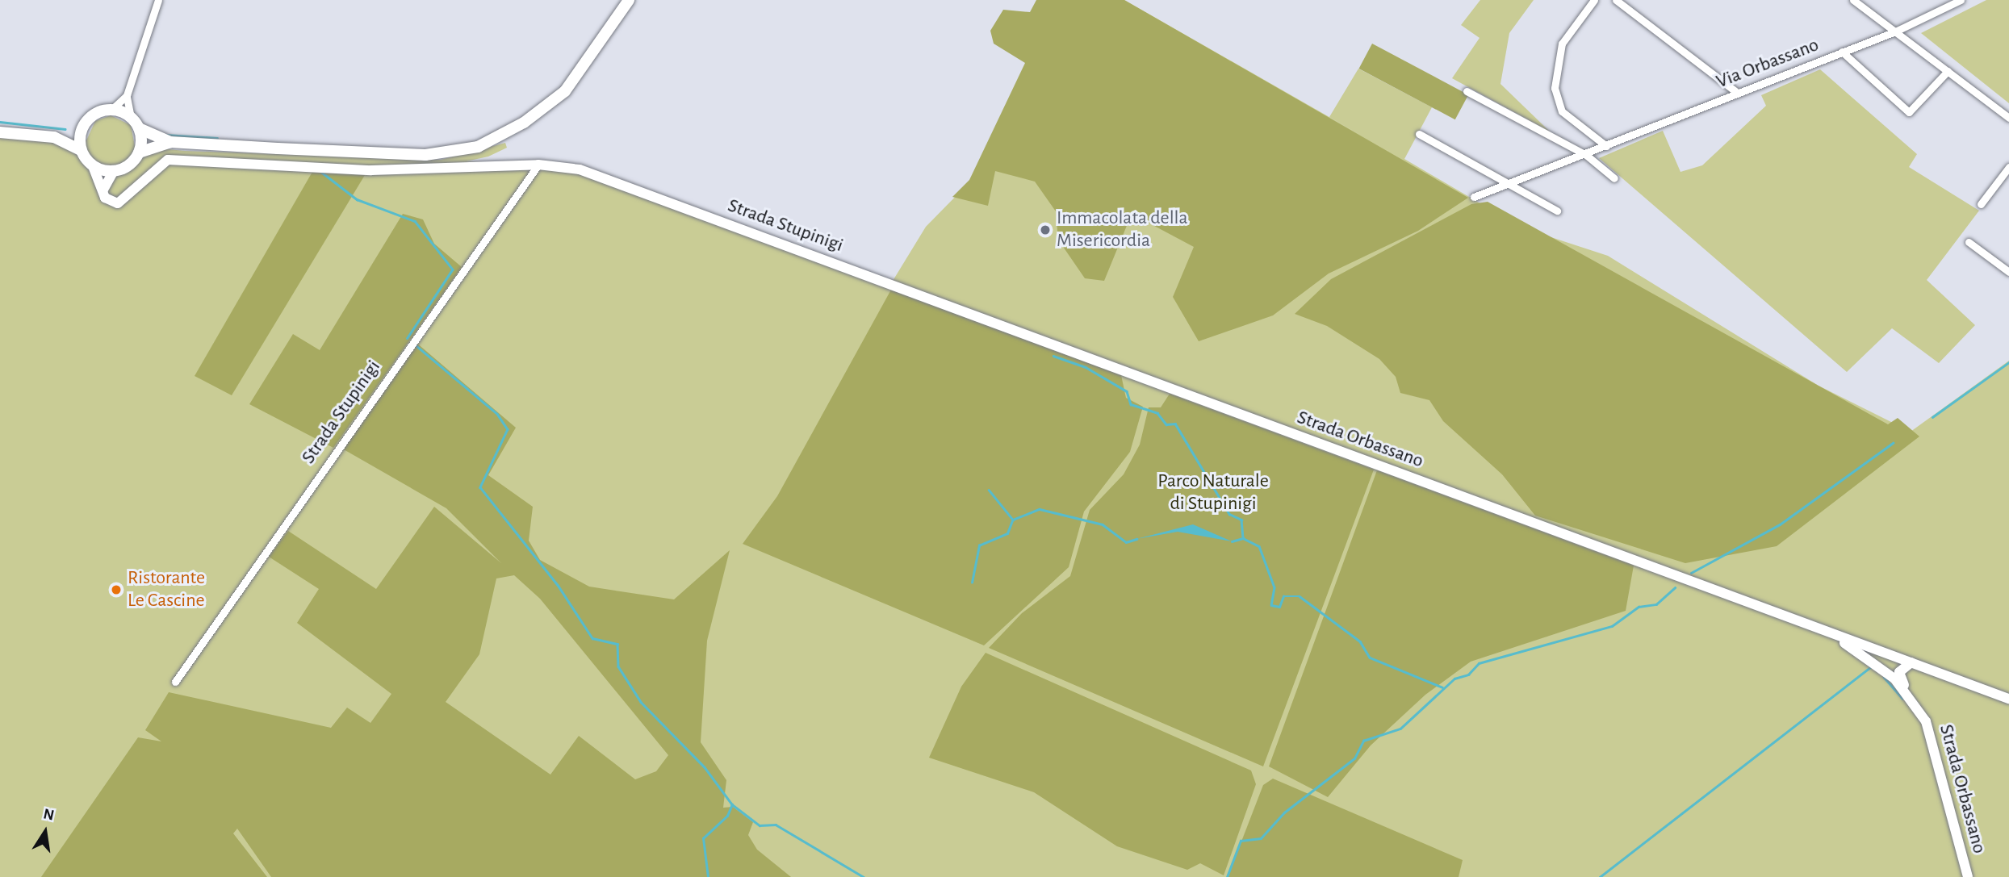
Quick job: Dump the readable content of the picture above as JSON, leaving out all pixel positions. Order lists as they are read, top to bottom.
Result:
{
  "streets": {
    "main road": ["Strada Stupinigi", "Strada Orbassano"],
    "street": ["Via Orbassano"]
  },
  "crossings": [
    ["Strada Stupinigi", "Strada Orbassano"]
  ],
  "parks": ["Parco Naturale di Stupinigi"],
  "places": ["Immacolata della Misericordia", "Ristorante Le Cascine"],
  "north": "top"
}
